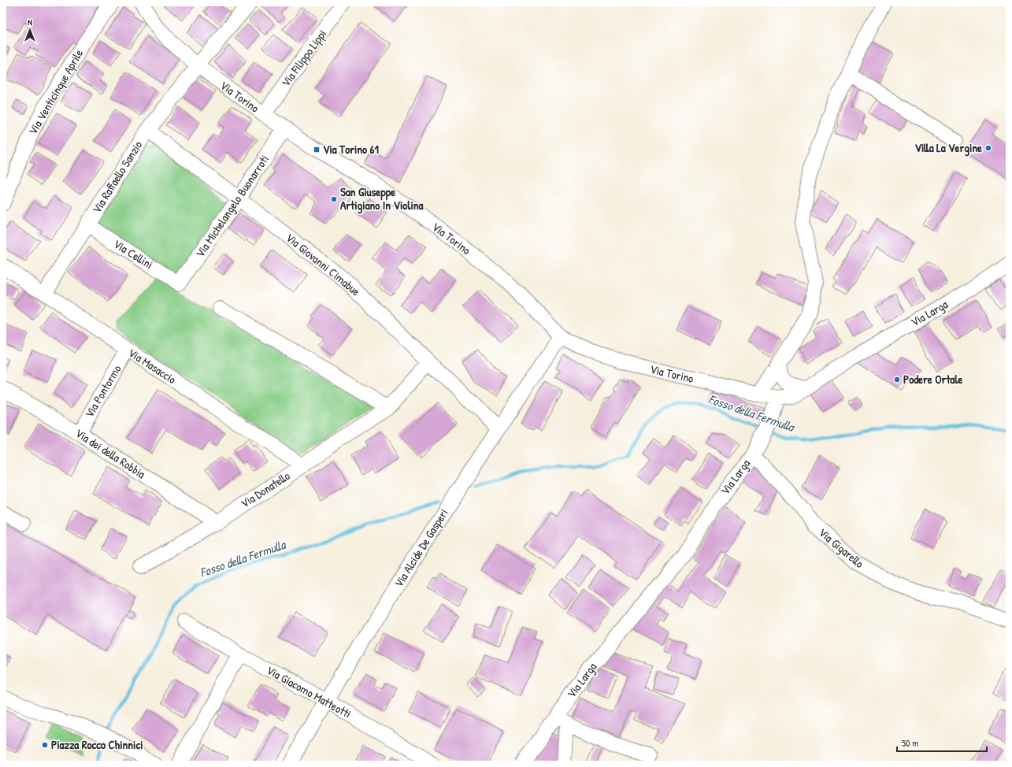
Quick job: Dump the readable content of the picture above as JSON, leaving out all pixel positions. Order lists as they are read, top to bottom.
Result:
{
  "streets": {
    "street": [
      "Via Filippo Lippi",
      "Via Venticinque Aprile",
      "Via Torino",
      "Via Raffaello Sanzio",
      "Via Michelangelo Buonarroti",
      "Via Cellini",
      "Via Giovanni Cimabue",
      "Via Larga",
      "Via Masaccio",
      "Via Pontormo",
      "Via dei della Robbia",
      "Via Donatello",
      "Via Alcide De Gasperi",
      "Via Gigarello",
      "Via Giacomo Matteotti"
    ]
  },
  "crossings": [
    ["Via Filippo Lippi", "Via Torino"],
    ["Via Torino", "Via Raffaello Sanzio"],
    ["Via Torino", "Via Michelangelo Buonarroti"],
    ["Via Torino", "Via Larga"],
    ["Via Torino", "Via Alcide De Gasperi"],
    ["Via Raffaello Sanzio", "Via Cellini"],
    ["Via Raffaello Sanzio", "Via Giovanni Cimabue"],
    ["Via Raffaello Sanzio", "Via Masaccio"],
    ["Via Michelangelo Buonarroti", "Via Cellini"],
    ["Via Michelangelo Buonarroti", "Via Giovanni Cimabue"],
    ["Via Giovanni Cimabue", "Via Donatello"],
    ["Via Giovanni Cimabue", "Via Alcide De Gasperi"],
    ["Via Larga", "Via Gigarello"],
    ["Via Masaccio", "Via Pontormo"],
    ["Via Masaccio", "Via Donatello"],
    ["Via Pontormo", "Via dei della Robbia"],
    ["Via dei della Robbia", "Via Donatello"],
    ["Via Alcide De Gasperi", "Via Giacomo Matteotti"]
  ],
  "water": ["Fosso della Fermulla"],
  "places": {
    "other": [
      "Villa La Vergine",
      "San Giuseppe Artigiano In Violina",
      "Podere Ortale",
      "Piazza Rocco Chinnici"
    ],
    "transit": ["Via Torino 61"]
  },
  "scale_bar": "50 m",
  "north": "top"
}
